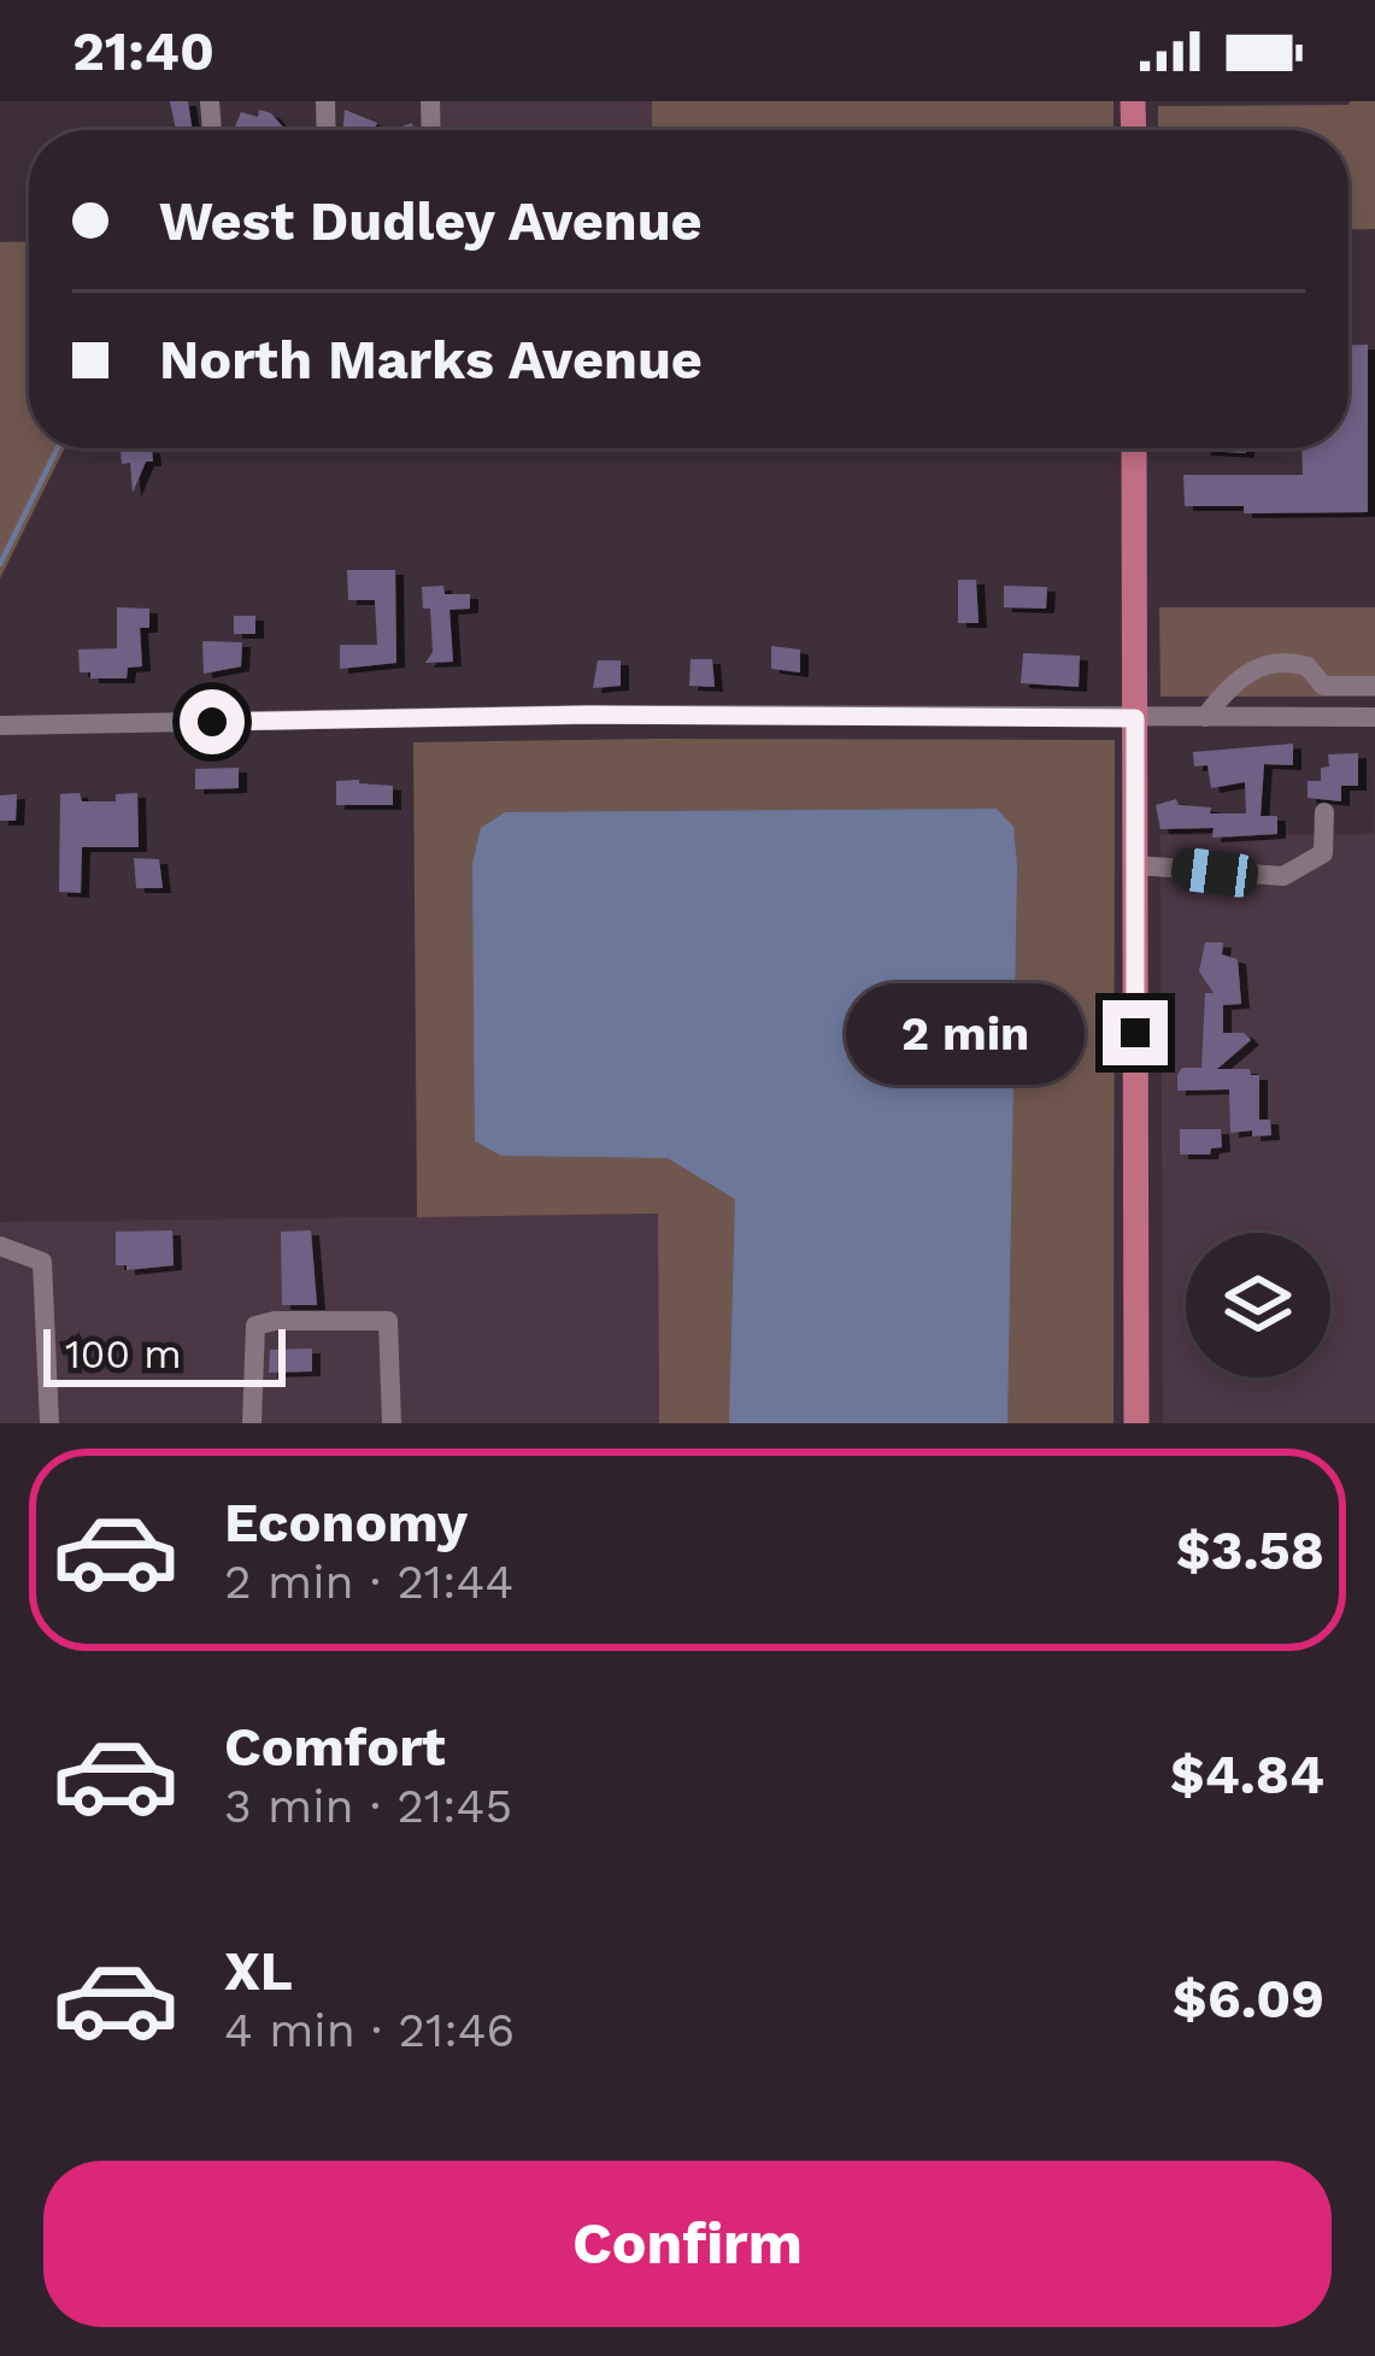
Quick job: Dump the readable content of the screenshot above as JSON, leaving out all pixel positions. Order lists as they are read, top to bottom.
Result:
{
  "scale_bar": "100 m",
  "page": {
    "status": "21:40",
    "banner": ["West Dudley Avenue", "North Marks Avenue"],
    "bubble": "2 min",
    "scale": "100 m",
    "list": [
      {
        "name": "Economy",
        "note": "2 min · 21:44",
        "value": "$3.58"
      },
      {
        "name": "Comfort",
        "note": "3 min · 21:45",
        "value": "$4.84"
      },
      {
        "name": "XL",
        "note": "4 min · 21:46",
        "value": "$6.09"
      }
    ],
    "buttons": "Confirm"
  }
}
